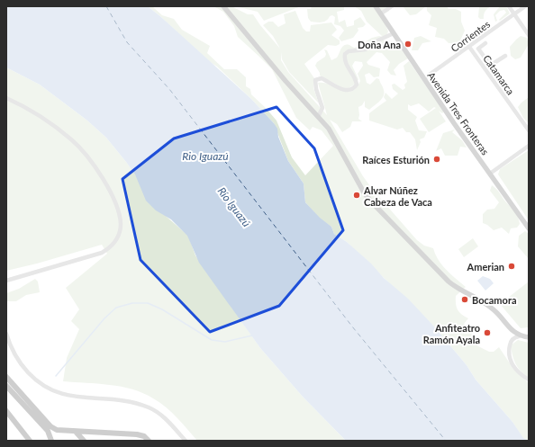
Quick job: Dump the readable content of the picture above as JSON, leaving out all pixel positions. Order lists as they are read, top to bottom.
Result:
{
  "streets": {
    "main road": ["Avenida Tres Fronteras"],
    "street": ["Corrientes", "Catamarca"]
  },
  "crossings": [
    ["Corrientes", "Catamarca"],
    ["Corrientes", "Avenida Tres Fronteras"]
  ],
  "water": ["Rio Iguazú", "Río Iguazú"],
  "places": [
    "Doña Ana",
    "Raíces Esturión",
    "Alvar Núñez Cabeza de Vaca",
    "Amerian",
    "Bocamora",
    "Anfiteatro Ramón Ayala"
  ]
}
